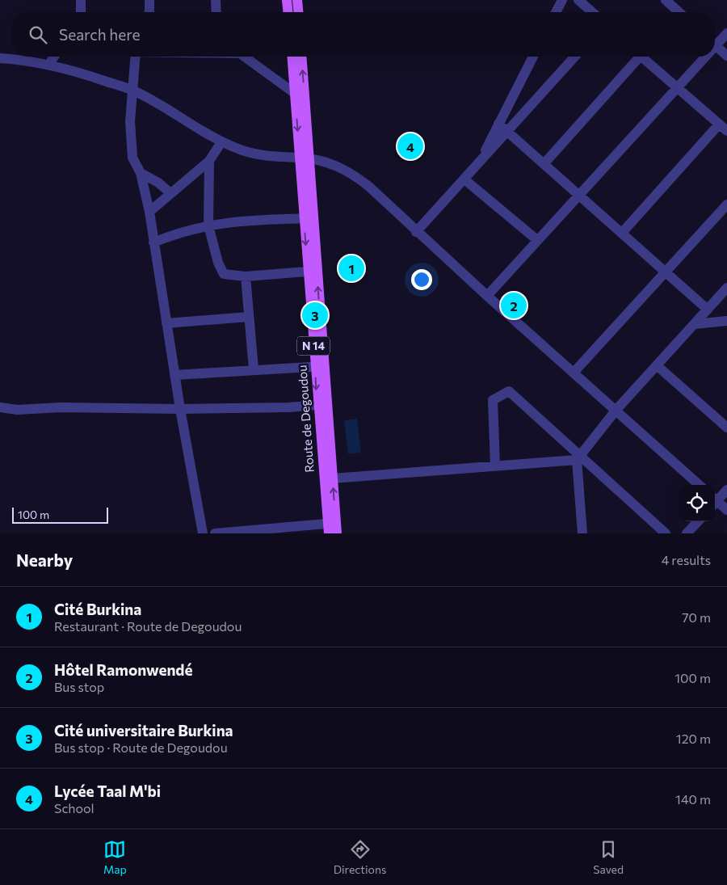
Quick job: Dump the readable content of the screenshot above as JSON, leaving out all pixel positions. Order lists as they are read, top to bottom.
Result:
{
  "streets": {
    "main road": ["N 14", "Route de Degoudou"]
  },
  "crossings": [
    ["N 14", "Route de Degoudou"]
  ],
  "scale_bar": "100 m",
  "page": {
    "search": "Search here",
    "pins": [
      "4",
      "1",
      "2",
      "3"
    ],
    "scale": "100 m",
    "heading": ["Nearby", "4 results"],
    "list": [
      {
        "mark": "1",
        "name": "Cité Burkina",
        "note": "Restaurant · Route de Degoudou",
        "value": "70 m"
      },
      {
        "mark": "2",
        "name": "Hôtel Ramonwendé",
        "note": "Bus stop",
        "value": "100 m"
      },
      {
        "mark": "3",
        "name": "Cité universitaire Burkina",
        "note": "Bus stop · Route de Degoudou",
        "value": "120 m"
      },
      {
        "mark": "4",
        "name": "Lycée Taal M'bi",
        "note": "School",
        "value": "140 m"
      }
    ],
    "nav": ["Map", "Directions", "Saved"]
  }
}
